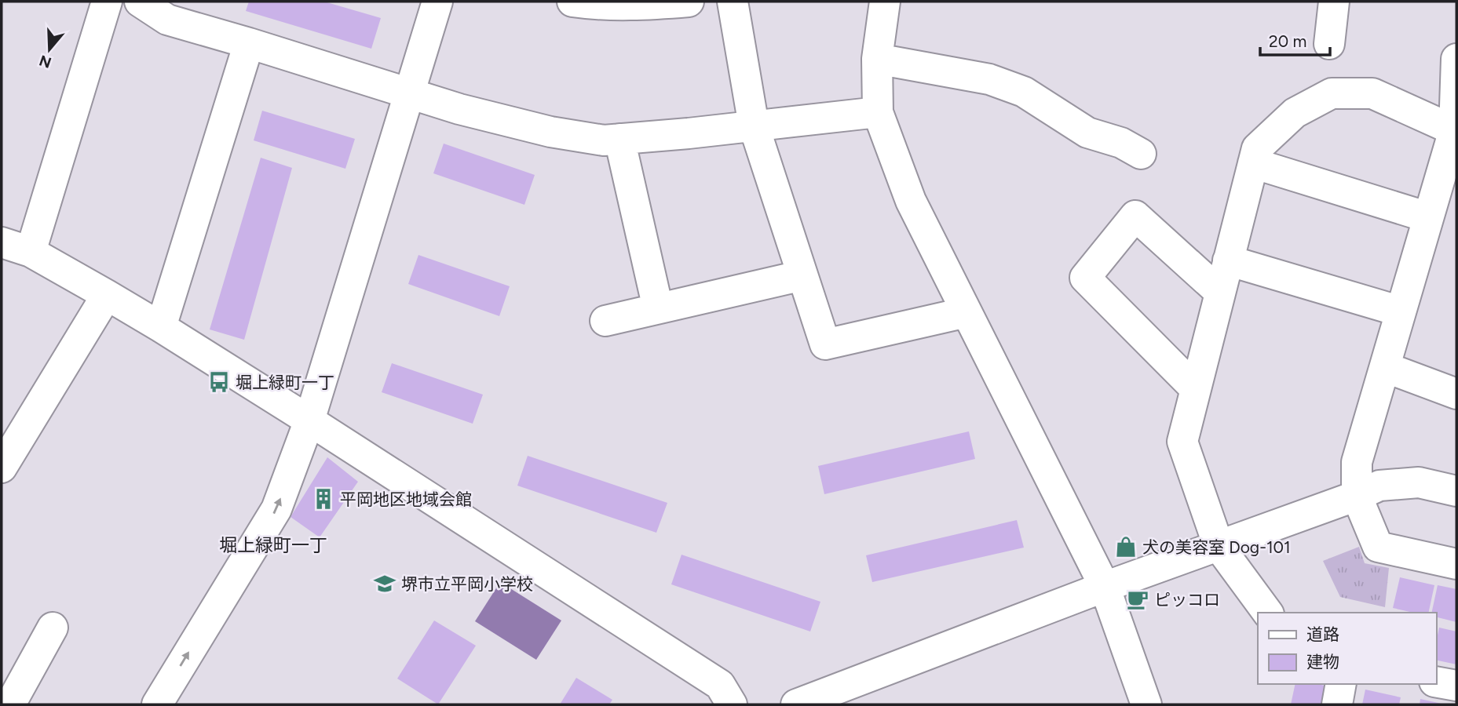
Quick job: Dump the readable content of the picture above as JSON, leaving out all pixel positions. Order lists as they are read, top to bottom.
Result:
{
  "districts": ["堀上緑町一丁"],
  "places": {
    "bus stop": ["堀上緑町一丁"],
    "building": ["平岡地区地域会館"],
    "shop": ["犬の美容室 Dog-101"],
    "school or university": ["堺市立平岡小学校"],
    "cafe": ["ピッコロ"]
  },
  "legend": ["道路", "建物"],
  "scale_bar": "20 m",
  "north": "bottom"
}
